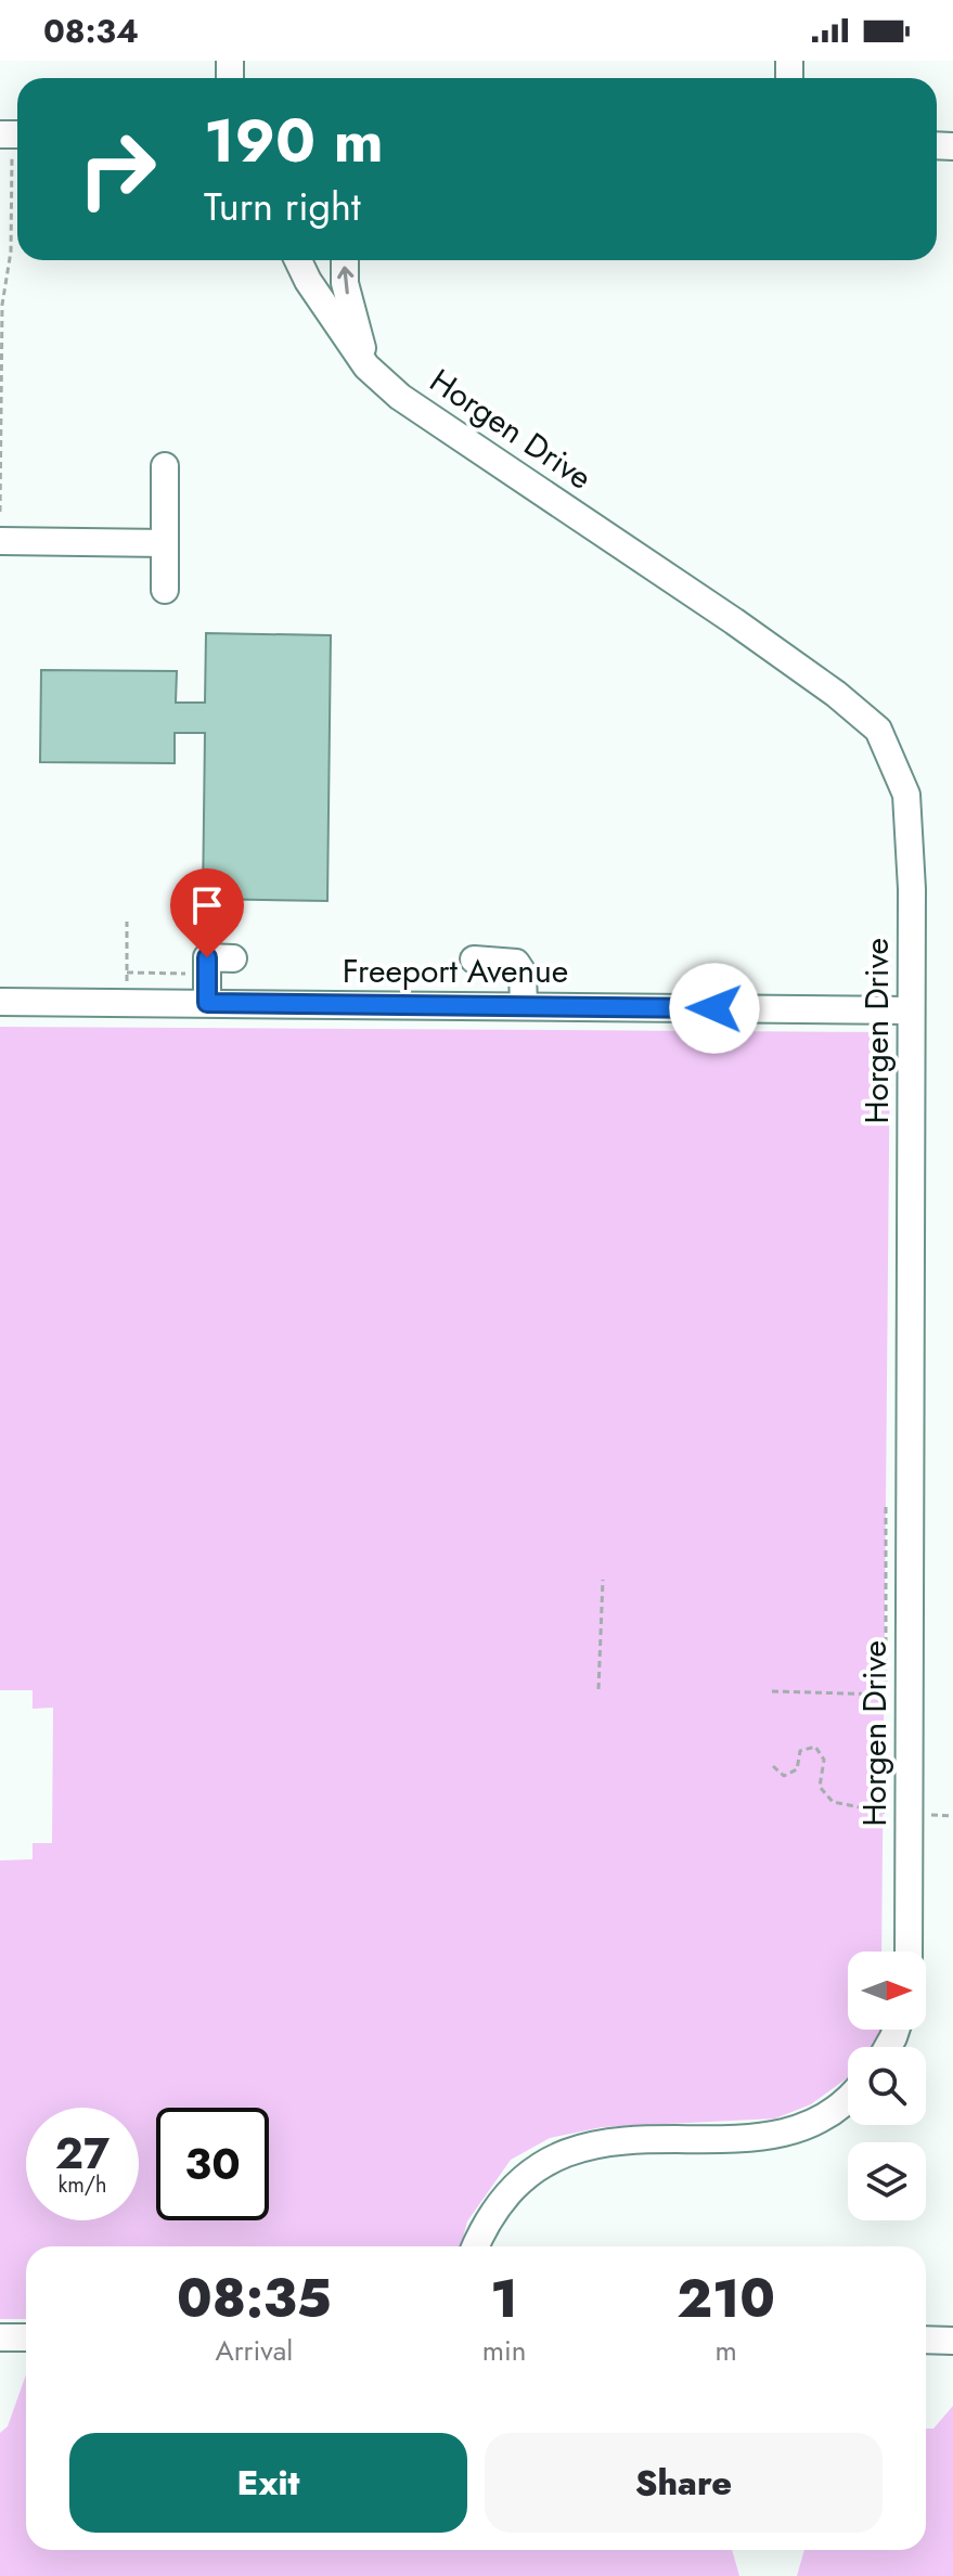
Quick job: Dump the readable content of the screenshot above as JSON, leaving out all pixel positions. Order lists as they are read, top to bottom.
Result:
{
  "streets": {
    "street": ["Horgen Drive", "Freeport Avenue"]
  },
  "crossings": [
    ["Horgen Drive", "Freeport Avenue"]
  ],
  "north": "right",
  "page": {
    "status": "08:34",
    "turn": ["190 m", "Turn right"],
    "speed": "27 km/h",
    "limit": "30",
    "eta": [
      "08:35",
      "Arrival",
      "1",
      "min",
      "210",
      "m"
    ],
    "buttons": ["Exit", "Share"]
  }
}
